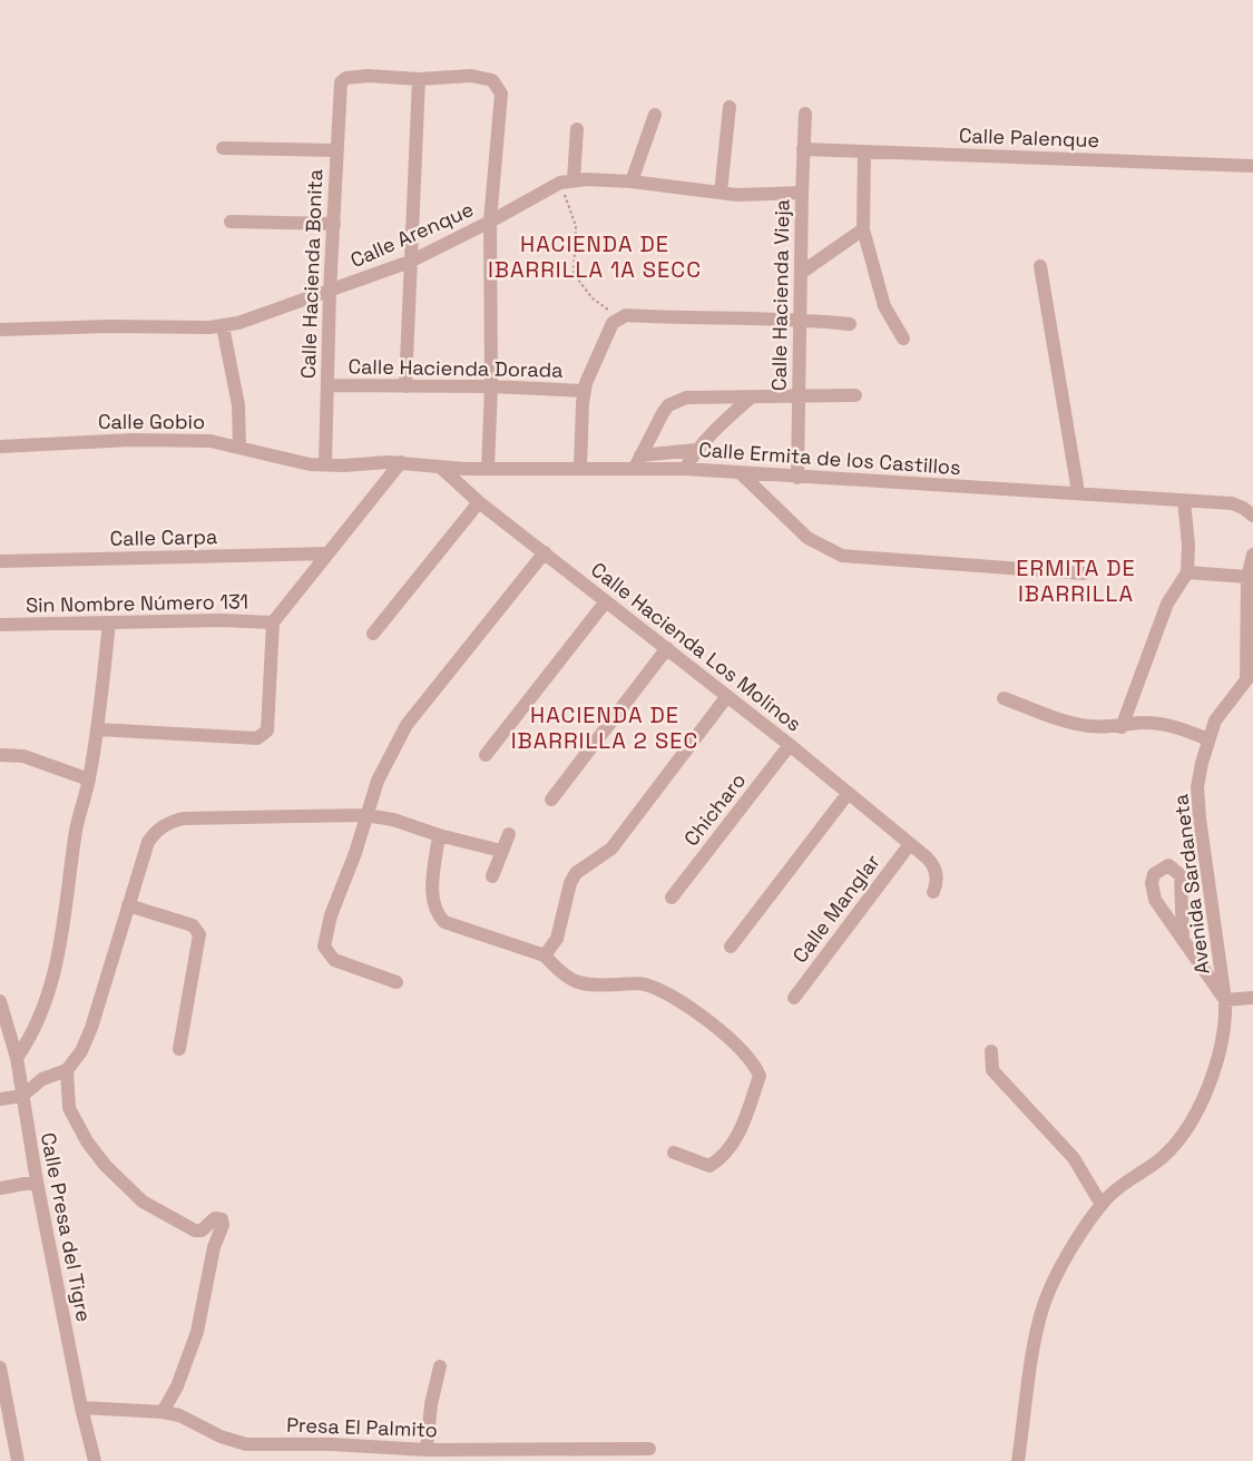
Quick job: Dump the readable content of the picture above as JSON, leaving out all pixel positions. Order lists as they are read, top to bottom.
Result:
{
  "streets": {
    "street": [
      "Calle Palenque",
      "Calle Arenque",
      "Calle Hacienda Bonita",
      "Calle Hacienda Vieja",
      "Calle Hacienda Dorada",
      "Calle Gobio",
      "Calle Ermita de los Castillos",
      "Calle Carpa",
      "Sin Nombre Número 131",
      "Calle Hacienda Los Molinos",
      "Chicharo",
      "Avenida Sardaneta",
      "Calle Manglar",
      "Calle Presa del Tigre",
      "Presa El Palmito"
    ]
  },
  "crossings": [
    ["Calle Palenque", "Calle Hacienda Vieja"],
    ["Calle Arenque", "Calle Hacienda Bonita"],
    ["Calle Hacienda Bonita", "Calle Hacienda Dorada"],
    ["Calle Hacienda Bonita", "Calle Gobio"],
    ["Calle Hacienda Vieja", "Calle Ermita de los Castillos"],
    ["Calle Gobio", "Calle Ermita de los Castillos"],
    ["Calle Ermita de los Castillos", "Calle Hacienda Los Molinos"],
    ["Calle Hacienda Los Molinos", "Chicharo"],
    ["Calle Hacienda Los Molinos", "Calle Manglar"],
    ["Calle Presa del Tigre", "Presa El Palmito"]
  ],
  "districts": ["HACIENDA DE IBARRILLA 1A SECC", "ERMITA DE IBARRILLA", "HACIENDA DE IBARRILLA 2 SEC"]
}
